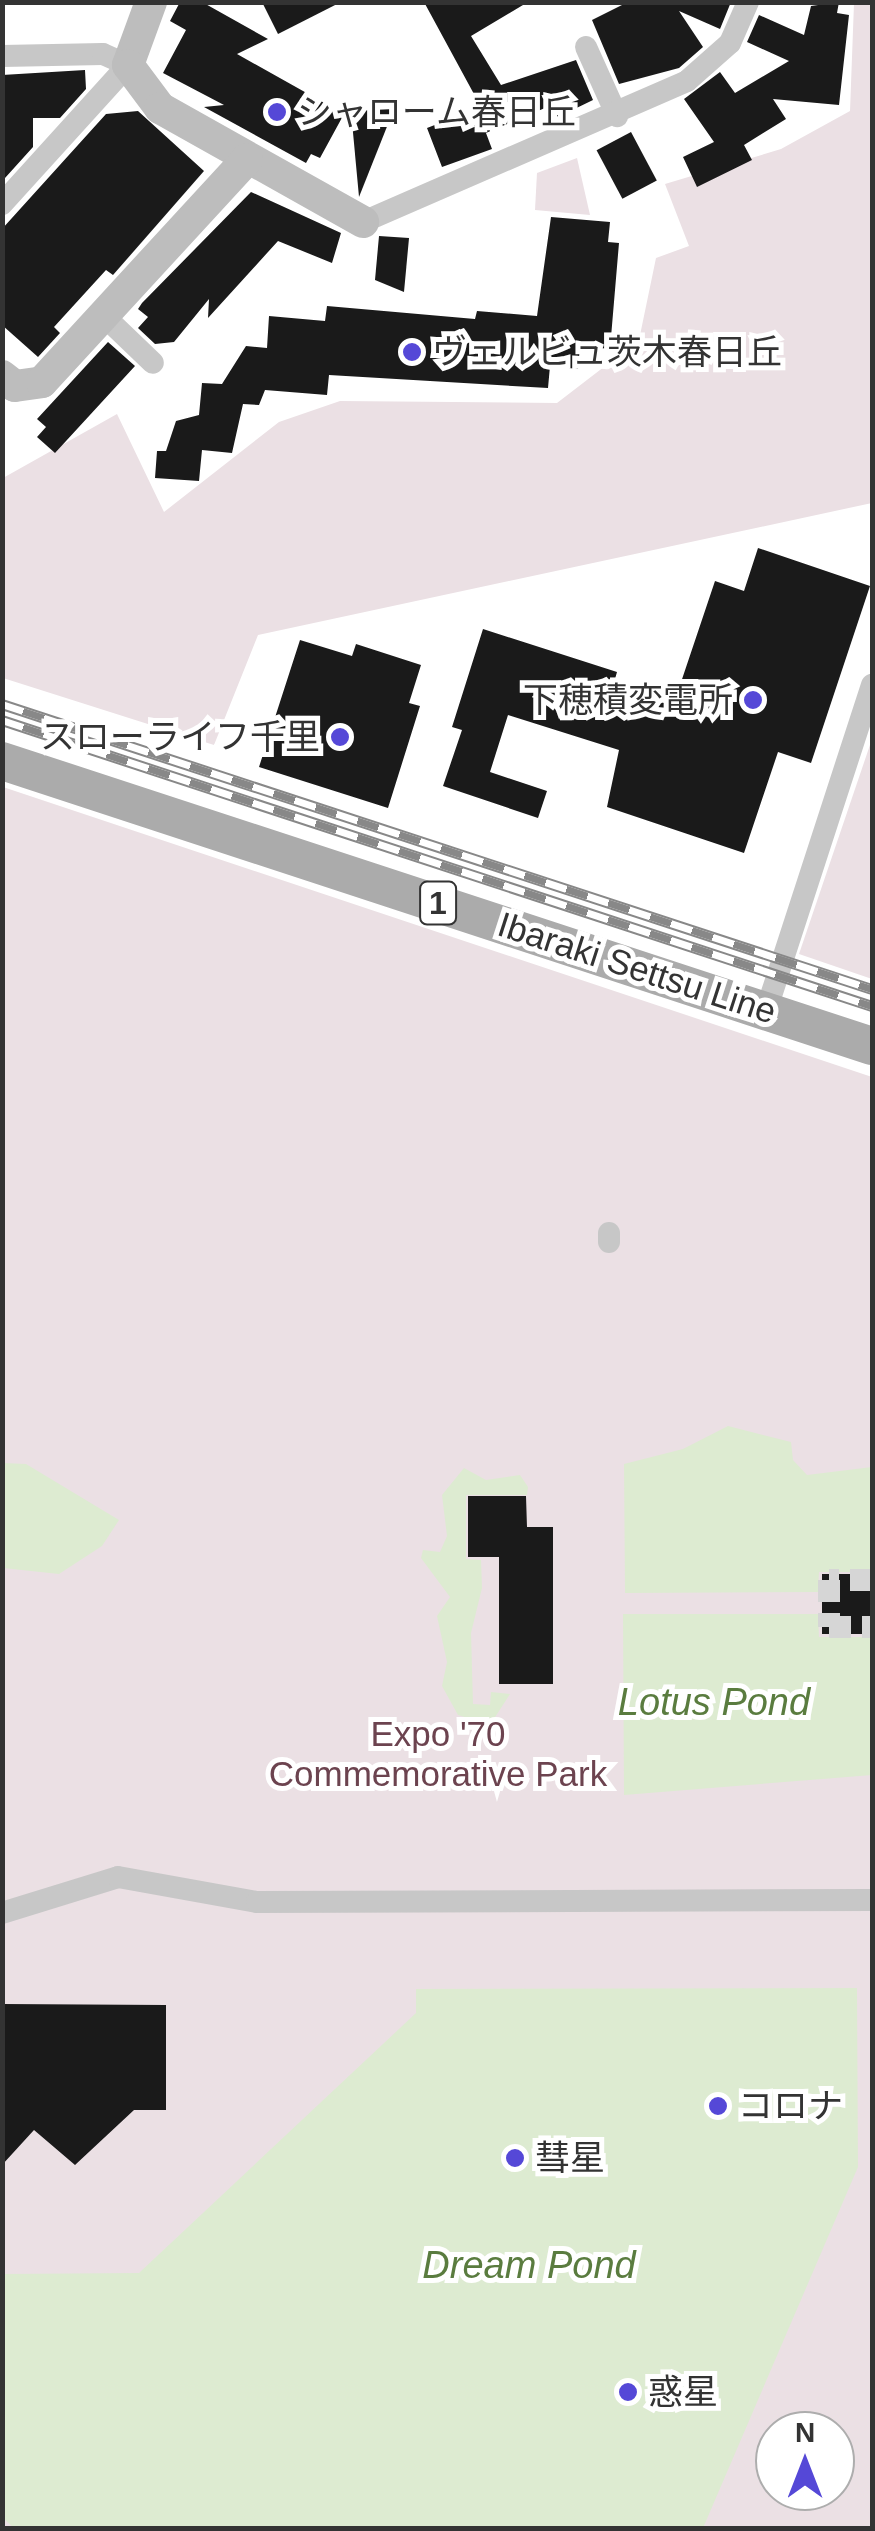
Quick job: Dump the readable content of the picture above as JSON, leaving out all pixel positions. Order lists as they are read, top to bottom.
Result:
{
  "streets": {
    "main road": ["1", "Ibaraki Settsu Line"]
  },
  "water": ["Lotus Pond", "Dream Pond"],
  "parks": ["Expo '70 Commemorative Park"],
  "places": [
    "シャローム春日丘",
    "ヴェルビュ茨木春日丘",
    "下穂積変電所",
    "スローライフ千里",
    "コロナ",
    "彗星",
    "惑星"
  ],
  "north": "top"
}
